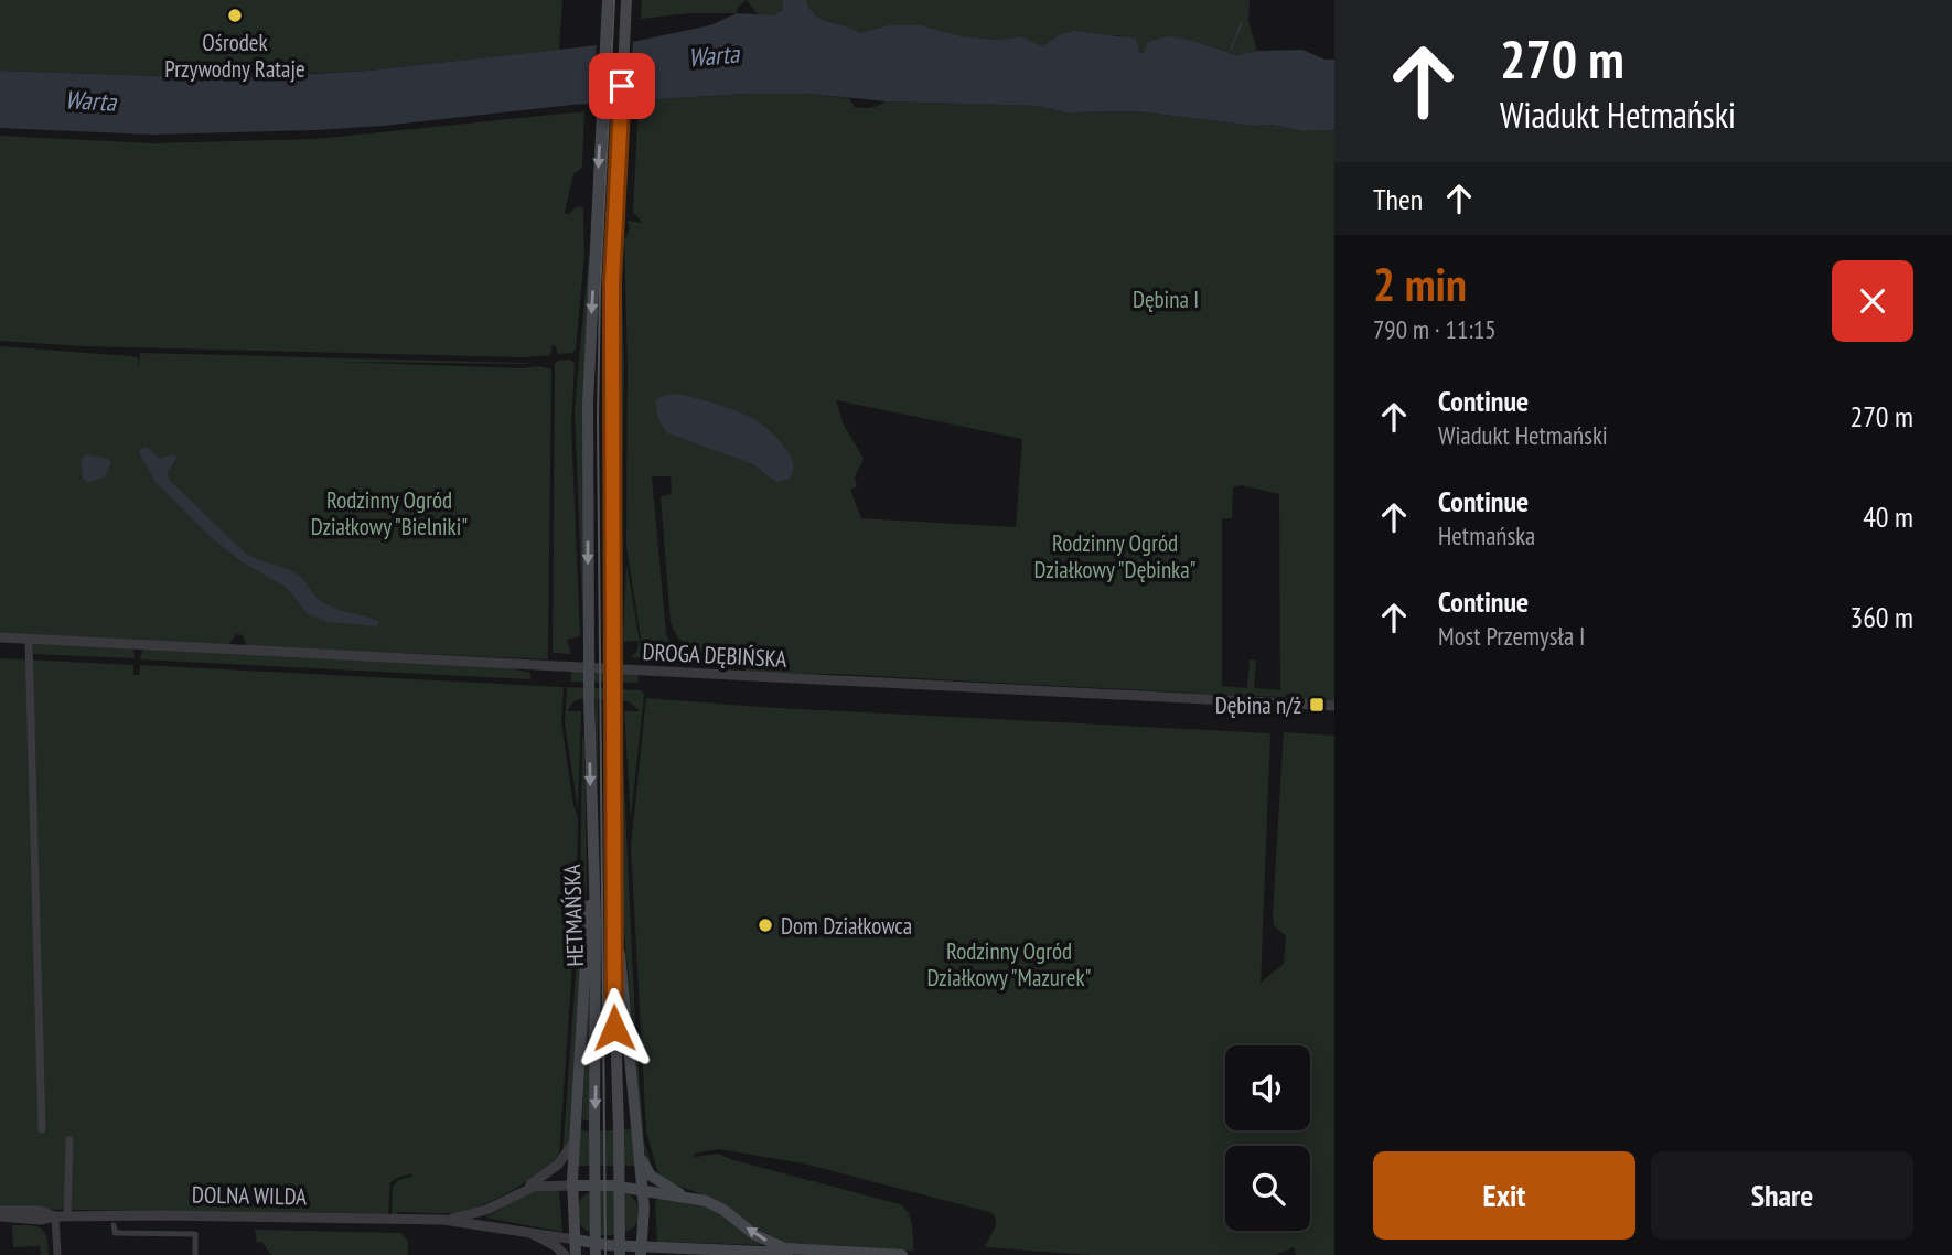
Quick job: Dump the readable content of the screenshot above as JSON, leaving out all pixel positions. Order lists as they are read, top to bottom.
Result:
{
  "streets": {
    "main road": ["HETMAŃSKA"],
    "street": ["DROGA DĘBIŃSKA", "DOLNA WILDA"]
  },
  "water": ["Warta"],
  "parks": [
    "Dębina I",
    "Rodzinny Ogród Działkowy \"Bielniki\"",
    "Rodzinny Ogród Działkowy \"Dębinka\"",
    "Rodzinny Ogród Działkowy \"Mazurek\""
  ],
  "places": {
    "other": ["Ośrodek Przywodny Rataje", "Dom Działkowca"],
    "transit": ["Dębina n/ż"]
  },
  "page": {
    "turn": ["270 m", "Wiadukt Hetmański"],
    "then": "Then",
    "heading": ["2 min", "790 m · 11:15"],
    "list": [
      {
        "name": "Continue",
        "note": "Wiadukt Hetmański",
        "value": "270 m"
      },
      {
        "name": "Continue",
        "note": "Hetmańska",
        "value": "40 m"
      },
      {
        "name": "Continue",
        "note": "Most Przemysła I",
        "value": "360 m"
      }
    ],
    "buttons": ["Exit", "Share"]
  }
}
